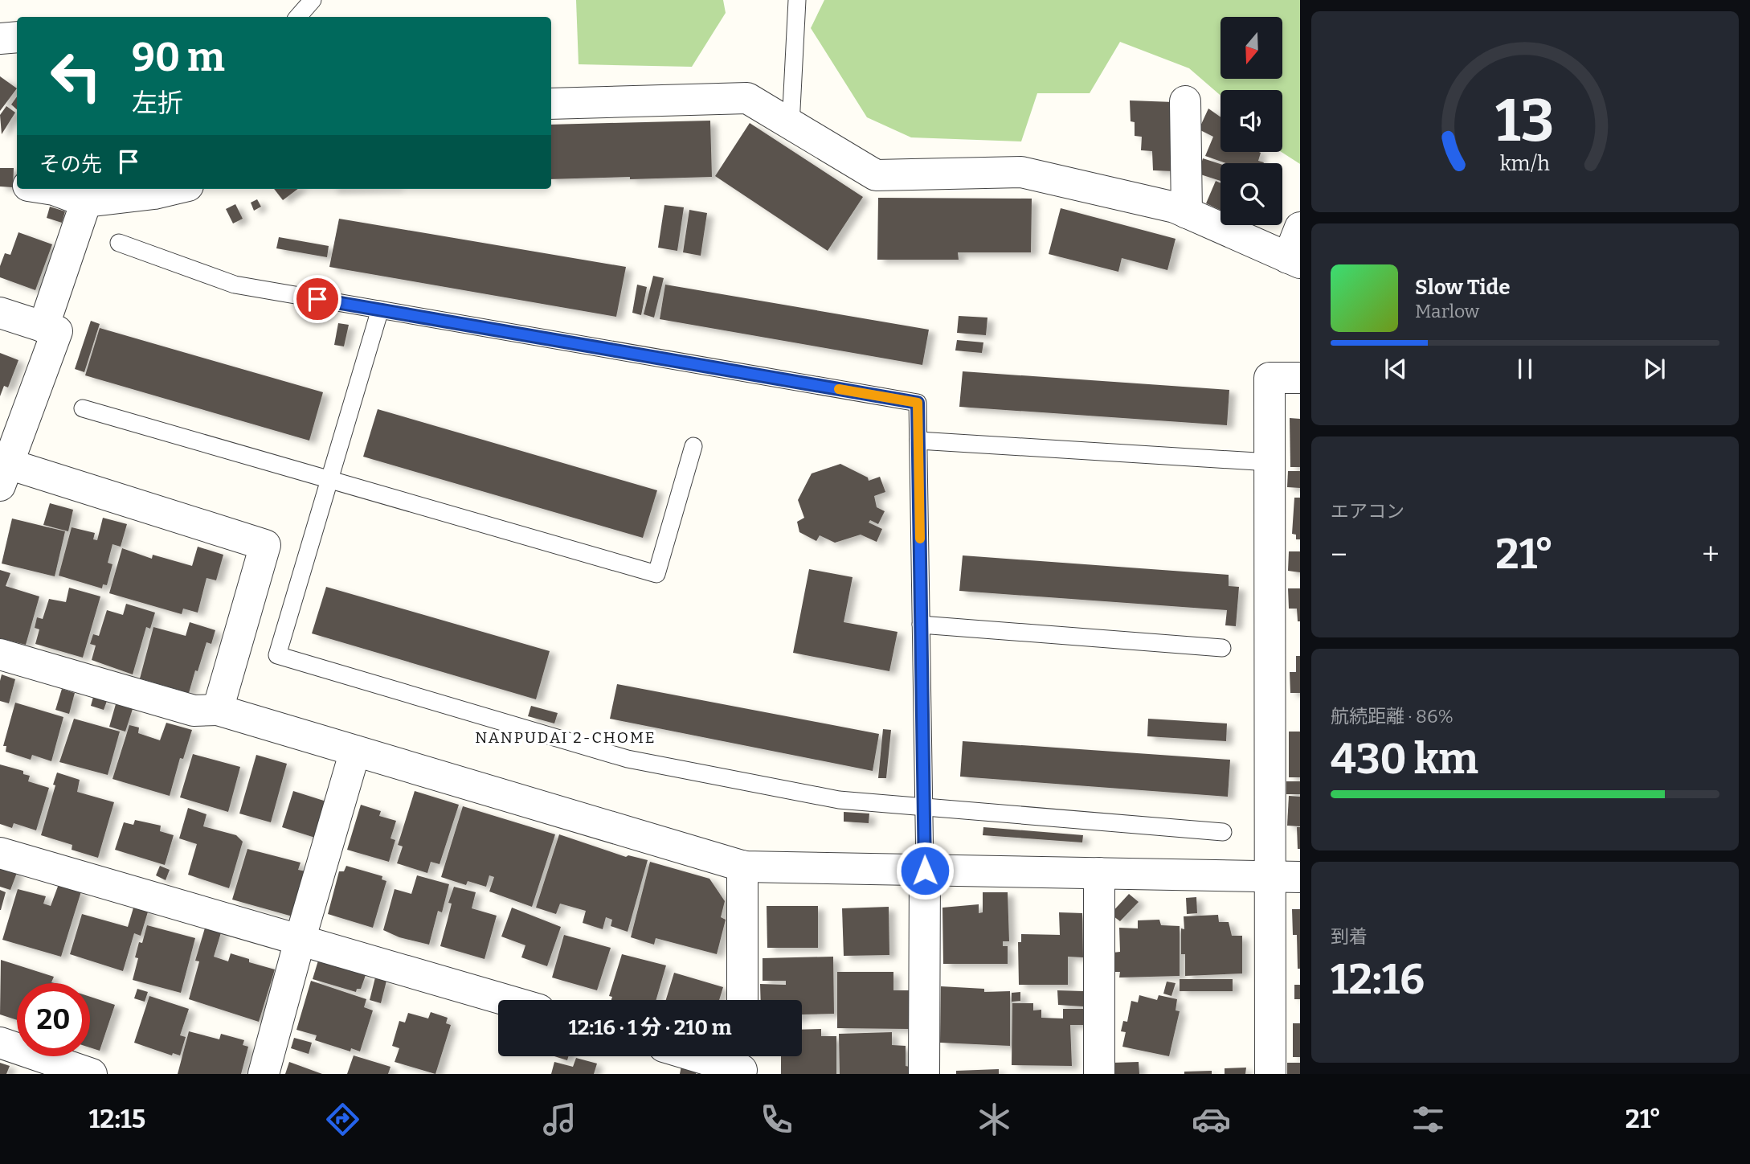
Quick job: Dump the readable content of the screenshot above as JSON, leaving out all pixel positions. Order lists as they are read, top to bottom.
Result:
{
  "districts": ["NANPUDAI 2-CHOME"],
  "north": "bottom",
  "page": {
    "turn": ["90 m", "左折"],
    "then": "その先",
    "song": ["Slow Tide", "Marlow"],
    "tile": [
      "エアコン",
      ["航続距離 · 86%", "430 km"],
      ["到着", "12:16"]
    ],
    "heat": ["−", "21°", "+"],
    "limit": "20",
    "trip": "12:16 · 1 分 · 210 m",
    "tabs": ["12:15", "21°"],
    "gauge": ["13", "km/h"]
  }
}
